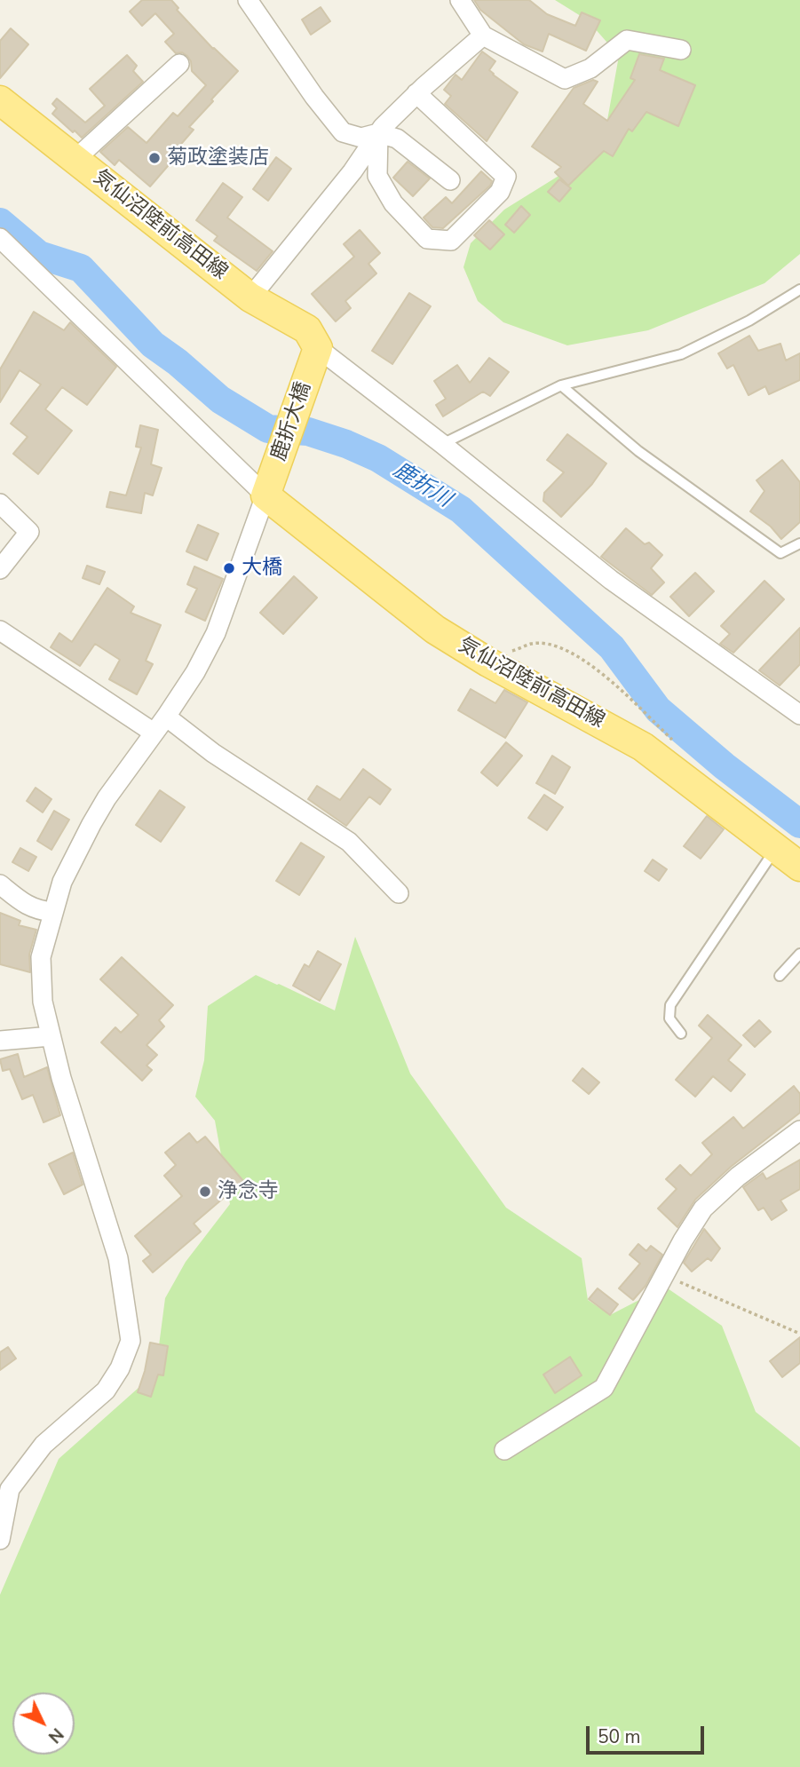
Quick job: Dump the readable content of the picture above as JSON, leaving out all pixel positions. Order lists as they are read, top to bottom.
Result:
{
  "streets": {
    "main road": ["気仙沼陸前高田線", "鹿折大橋"]
  },
  "crossings": [
    ["気仙沼陸前高田線", "鹿折大橋"]
  ],
  "water": ["鹿折川"],
  "places": ["菊政塗装店", "大橋", "浄念寺"],
  "scale_bar": "50 m",
  "north": "bottom right"
}
